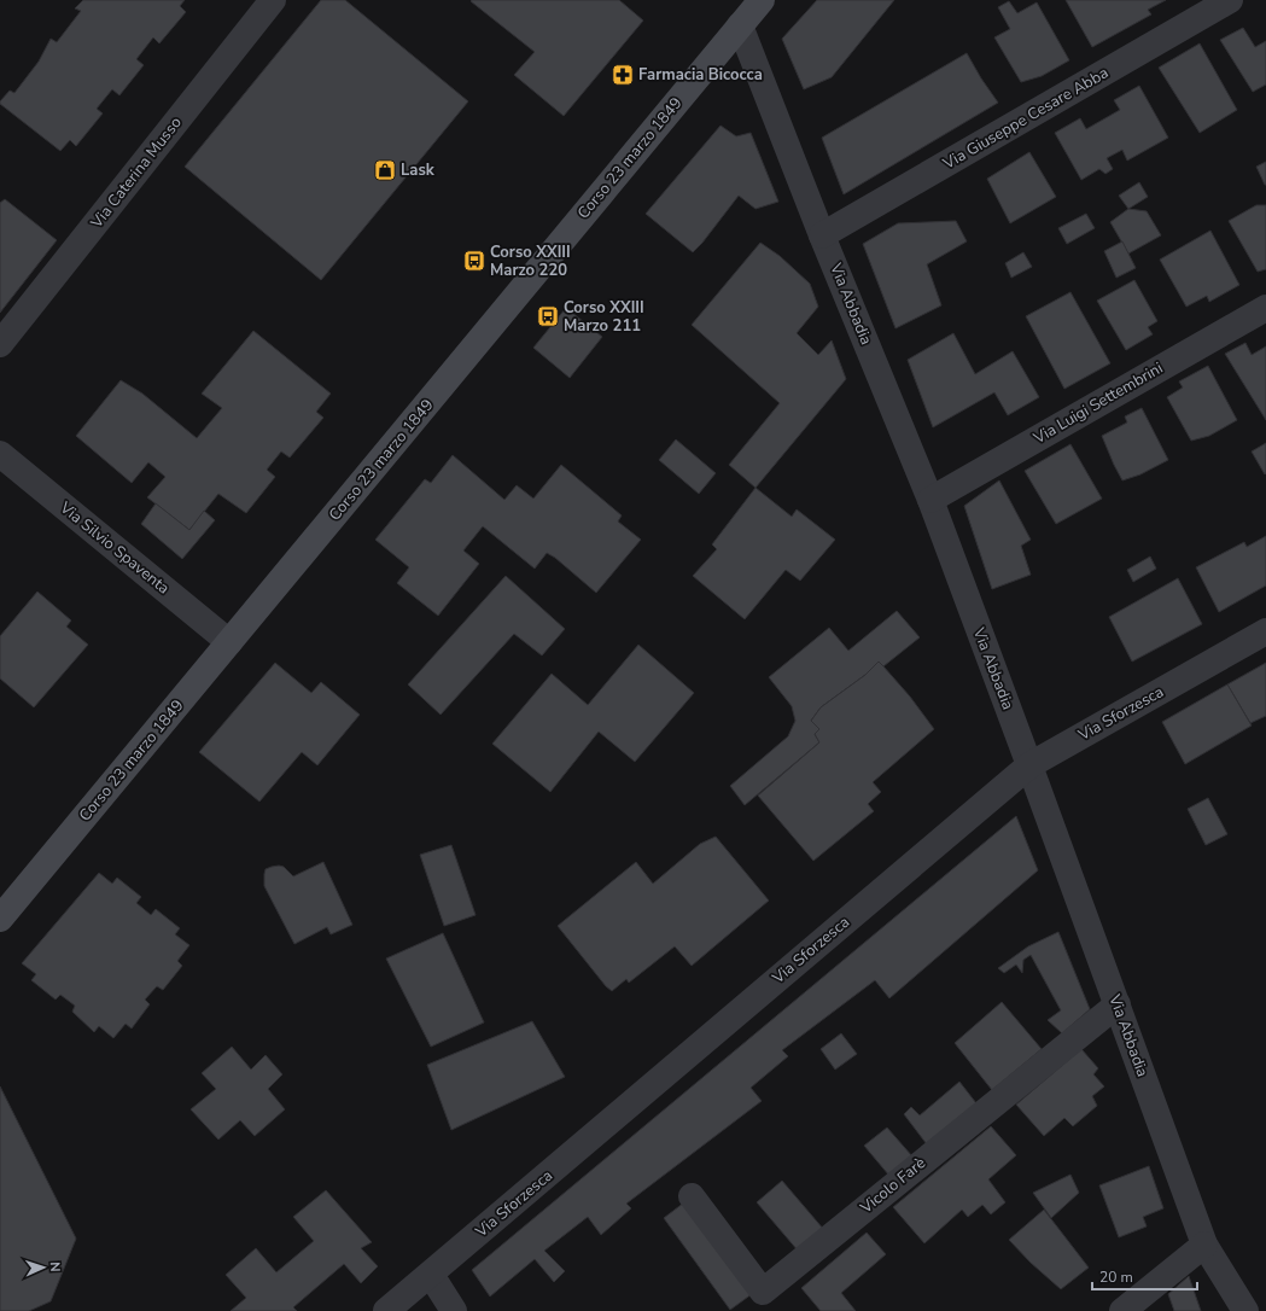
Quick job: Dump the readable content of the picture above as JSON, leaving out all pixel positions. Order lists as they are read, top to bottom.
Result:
{
  "streets": {
    "main road": ["Corso 23 marzo 1849"],
    "street": [
      "Via Giuseppe Cesare Abba",
      "Via Caterina Musso",
      "Via Abbadia",
      "Via Luigi Settembrini",
      "Via Silvio Spaventa",
      "Via Sforzesca",
      "Vicolo Farè"
    ]
  },
  "crossings": [
    ["Via Giuseppe Cesare Abba", "Via Abbadia"],
    ["Corso 23 marzo 1849", "Via Abbadia"],
    ["Corso 23 marzo 1849", "Via Silvio Spaventa"],
    ["Via Abbadia", "Via Luigi Settembrini"],
    ["Via Abbadia", "Via Sforzesca"],
    ["Via Abbadia", "Vicolo Farè"]
  ],
  "places": {
    "pharmacy": ["Farmacia Bicocca"],
    "shop": ["Lask"],
    "bus stop": ["Corso XXIII Marzo 220", "Corso XXIII Marzo 211"]
  },
  "scale_bar": "20 m",
  "north": "right"
}
